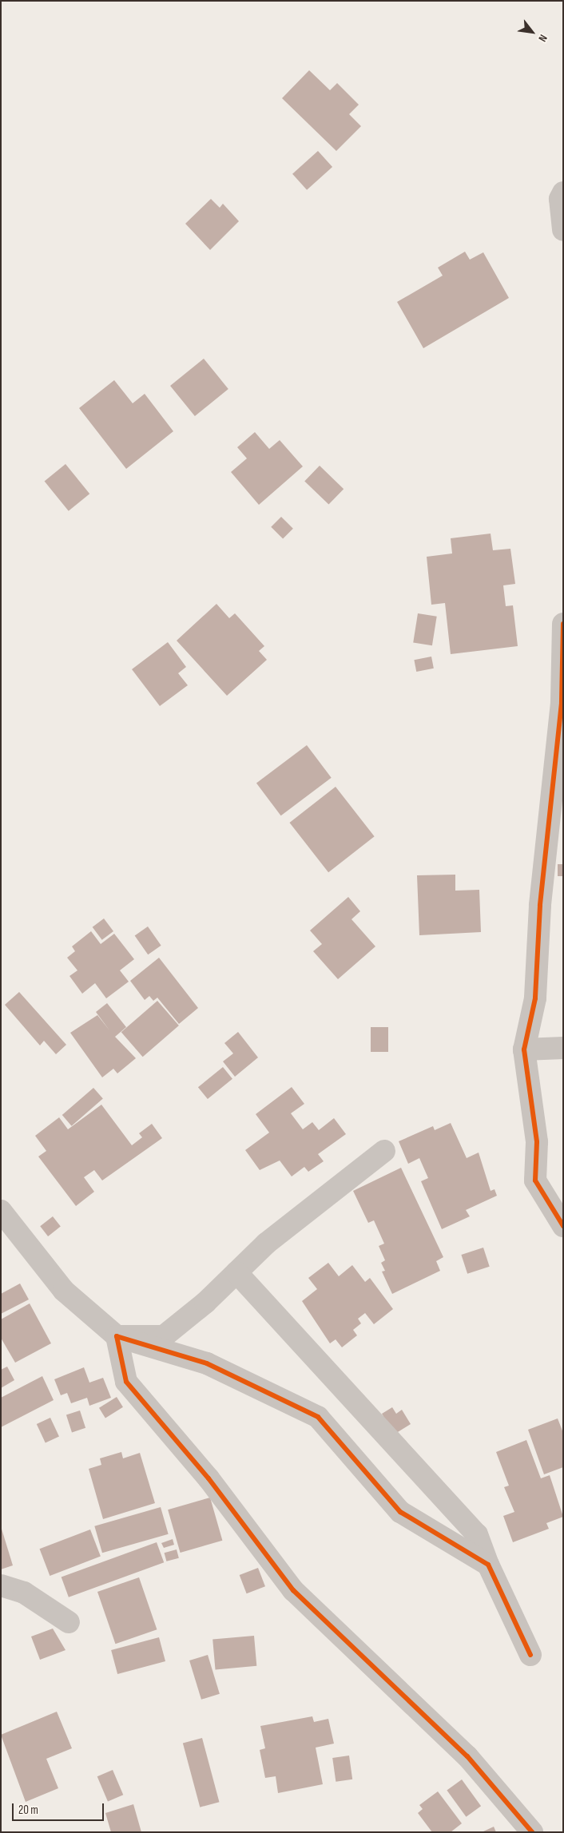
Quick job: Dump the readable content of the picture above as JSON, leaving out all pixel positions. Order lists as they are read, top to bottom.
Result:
{
  "scale_bar": "20 m",
  "north": "bottom right"
}
